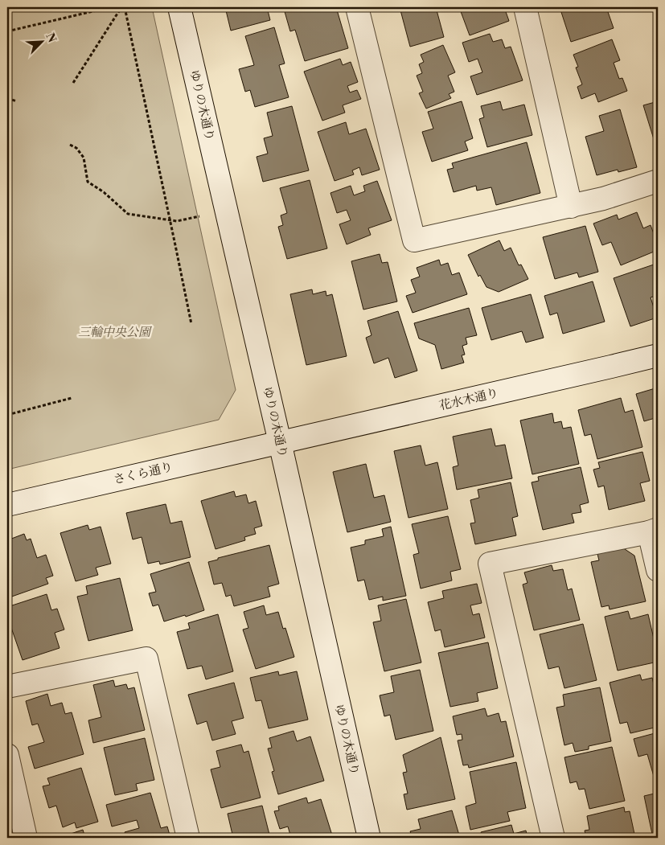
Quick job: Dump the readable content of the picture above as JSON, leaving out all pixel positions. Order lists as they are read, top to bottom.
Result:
{
  "streets": {
    "street": ["ゆりの木通り", "花水木通り", "さくら通り"]
  },
  "crossings": [
    ["ゆりの木通り", "花水木通り"],
    ["ゆりの木通り", "さくら通り"],
    ["花水木通り", "さくら通り"]
  ],
  "parks": ["三輪中央公園"],
  "north": "top right"
}
